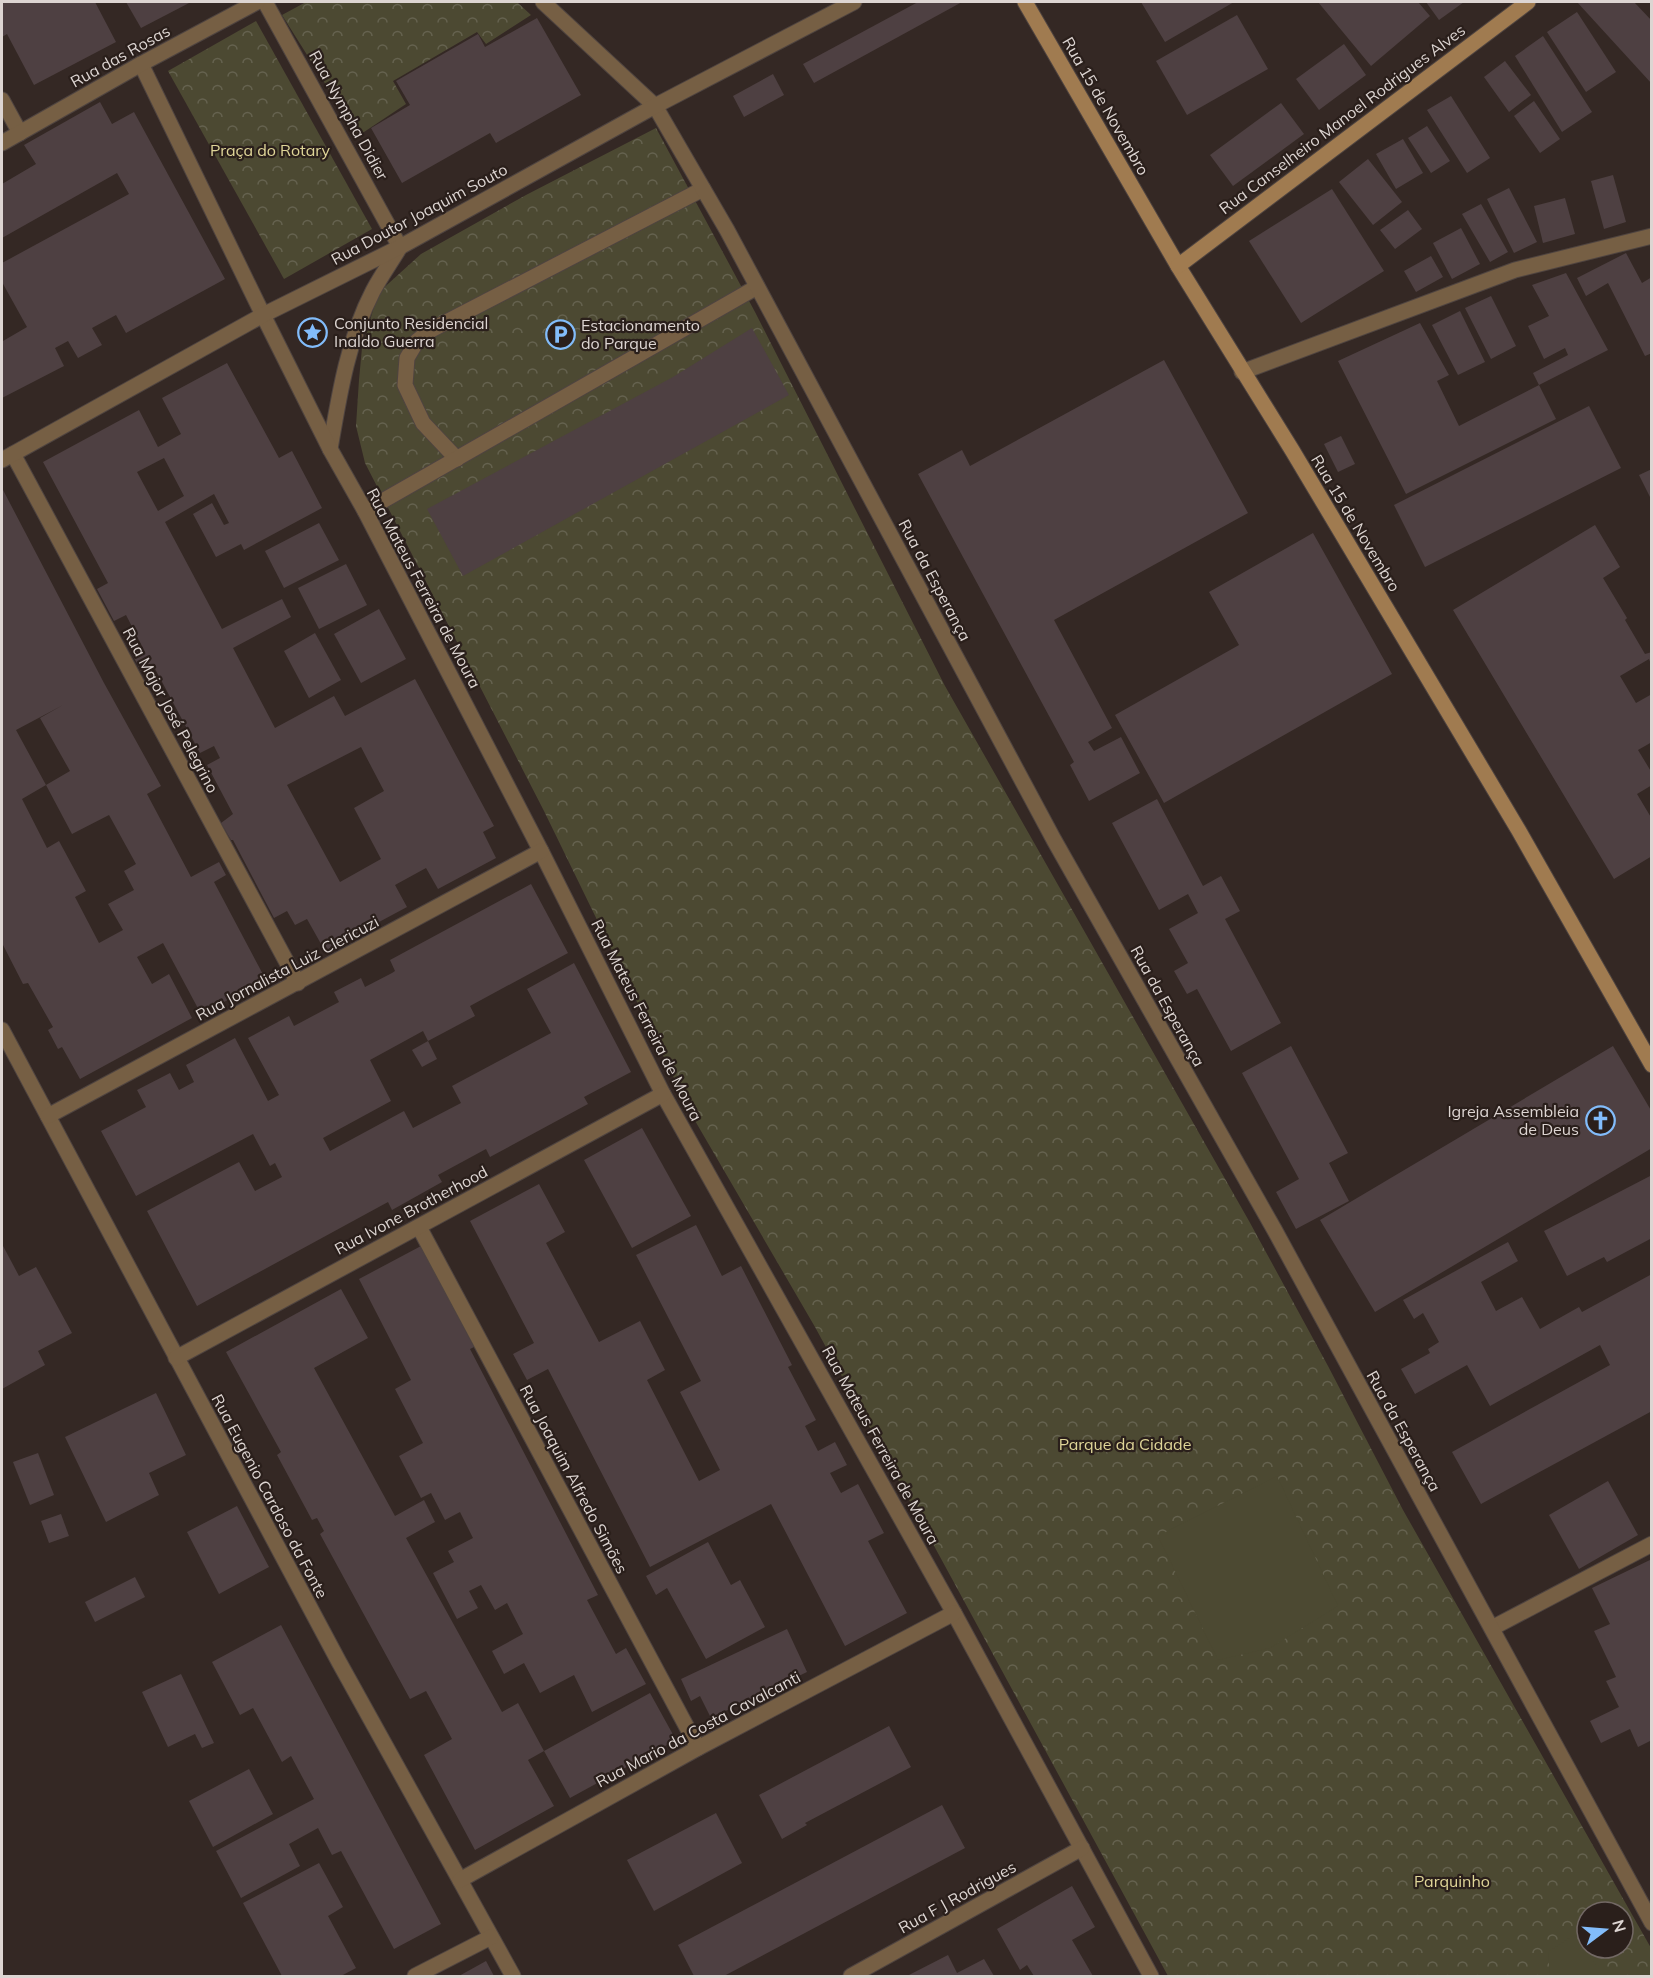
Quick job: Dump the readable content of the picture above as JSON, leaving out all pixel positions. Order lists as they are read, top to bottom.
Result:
{
  "streets": {
    "main road": ["Rua 15 de Novembro", "Rua Canselheiro Manoel Rodrigues Alves"],
    "street": [
      "Rua das Rosas",
      "Rua Nympha Didier",
      "Rua Doutor Joaquim Souto",
      "Rua da Esperança",
      "Rua Mateus Ferreira de Moura",
      "Rua Major José Pelegrino",
      "Rua Jornalista Luiz Clericuzi",
      "Rua Ivone Brotherhood",
      "Rua Joaquim Alfredo Simões",
      "Rua Eugenio Cardoso da Fonte",
      "Rua Mario da Costa Cavalcanti",
      "Rua F J Rodrigues"
    ]
  },
  "crossings": [
    ["Rua das Rosas", "Rua Mateus Ferreira de Moura"],
    ["Rua 15 de Novembro", "Rua Canselheiro Manoel Rodrigues Alves"],
    ["Rua Nympha Didier", "Rua Doutor Joaquim Souto"],
    ["Rua Doutor Joaquim Souto", "Rua da Esperança"],
    ["Rua Doutor Joaquim Souto", "Rua Mateus Ferreira de Moura"],
    ["Rua Doutor Joaquim Souto", "Rua Major José Pelegrino"],
    ["Rua Mateus Ferreira de Moura", "Rua Jornalista Luiz Clericuzi"],
    ["Rua Mateus Ferreira de Moura", "Rua Ivone Brotherhood"],
    ["Rua Mateus Ferreira de Moura", "Rua Mario da Costa Cavalcanti"],
    ["Rua Mateus Ferreira de Moura", "Rua F J Rodrigues"],
    ["Rua Major José Pelegrino", "Rua Jornalista Luiz Clericuzi"],
    ["Rua Jornalista Luiz Clericuzi", "Rua Eugenio Cardoso da Fonte"],
    ["Rua Ivone Brotherhood", "Rua Joaquim Alfredo Simões"],
    ["Rua Ivone Brotherhood", "Rua Eugenio Cardoso da Fonte"],
    ["Rua Joaquim Alfredo Simões", "Rua Mario da Costa Cavalcanti"],
    ["Rua Eugenio Cardoso da Fonte", "Rua Mario da Costa Cavalcanti"]
  ],
  "parks": ["Praça do Rotary", "Parque da Cidade", "Parquinho"],
  "places": {
    "place": ["Conjunto Residencial Inaldo Guerra"],
    "parking": ["Estacionamento do Parque"],
    "church": ["Igreja Assembleia de Deus"]
  },
  "north": "right"
}
